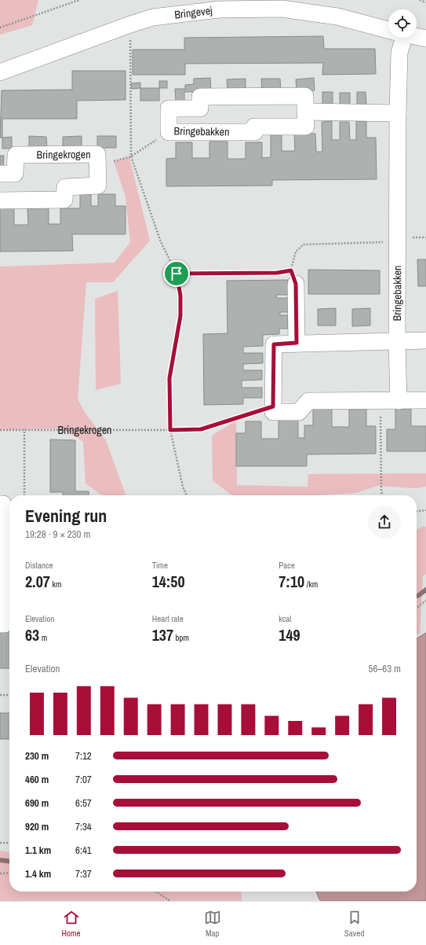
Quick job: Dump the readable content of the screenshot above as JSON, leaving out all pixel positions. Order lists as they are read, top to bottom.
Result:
{
  "streets": {
    "street": ["Bringevej", "Bringebakken", "Bringekrogen"]
  },
  "page": {
    "heading": ["Evening run", "19:28 · 9 × 230 m"],
    "stats": [
      ["Distance", "2.07 km"],
      ["Time", "14:50"],
      ["Pace", "7:10 /km"],
      ["Elevation", "63 m"],
      ["Heart rate", "137 bpm"],
      ["kcal", "149"]
    ],
    "chart": ["Elevation", "56–63 m"],
    "list": [
      {
        "name": "230 m",
        "note": "7:12"
      },
      {
        "name": "460 m",
        "note": "7:07"
      },
      {
        "name": "690 m",
        "note": "6:57"
      },
      {
        "name": "920 m",
        "note": "7:34"
      },
      {
        "name": "1.1 km",
        "note": "6:41"
      },
      {
        "name": "1.4 km",
        "note": "7:37"
      }
    ],
    "tabs": ["Home", "Map", "Saved"]
  }
}
